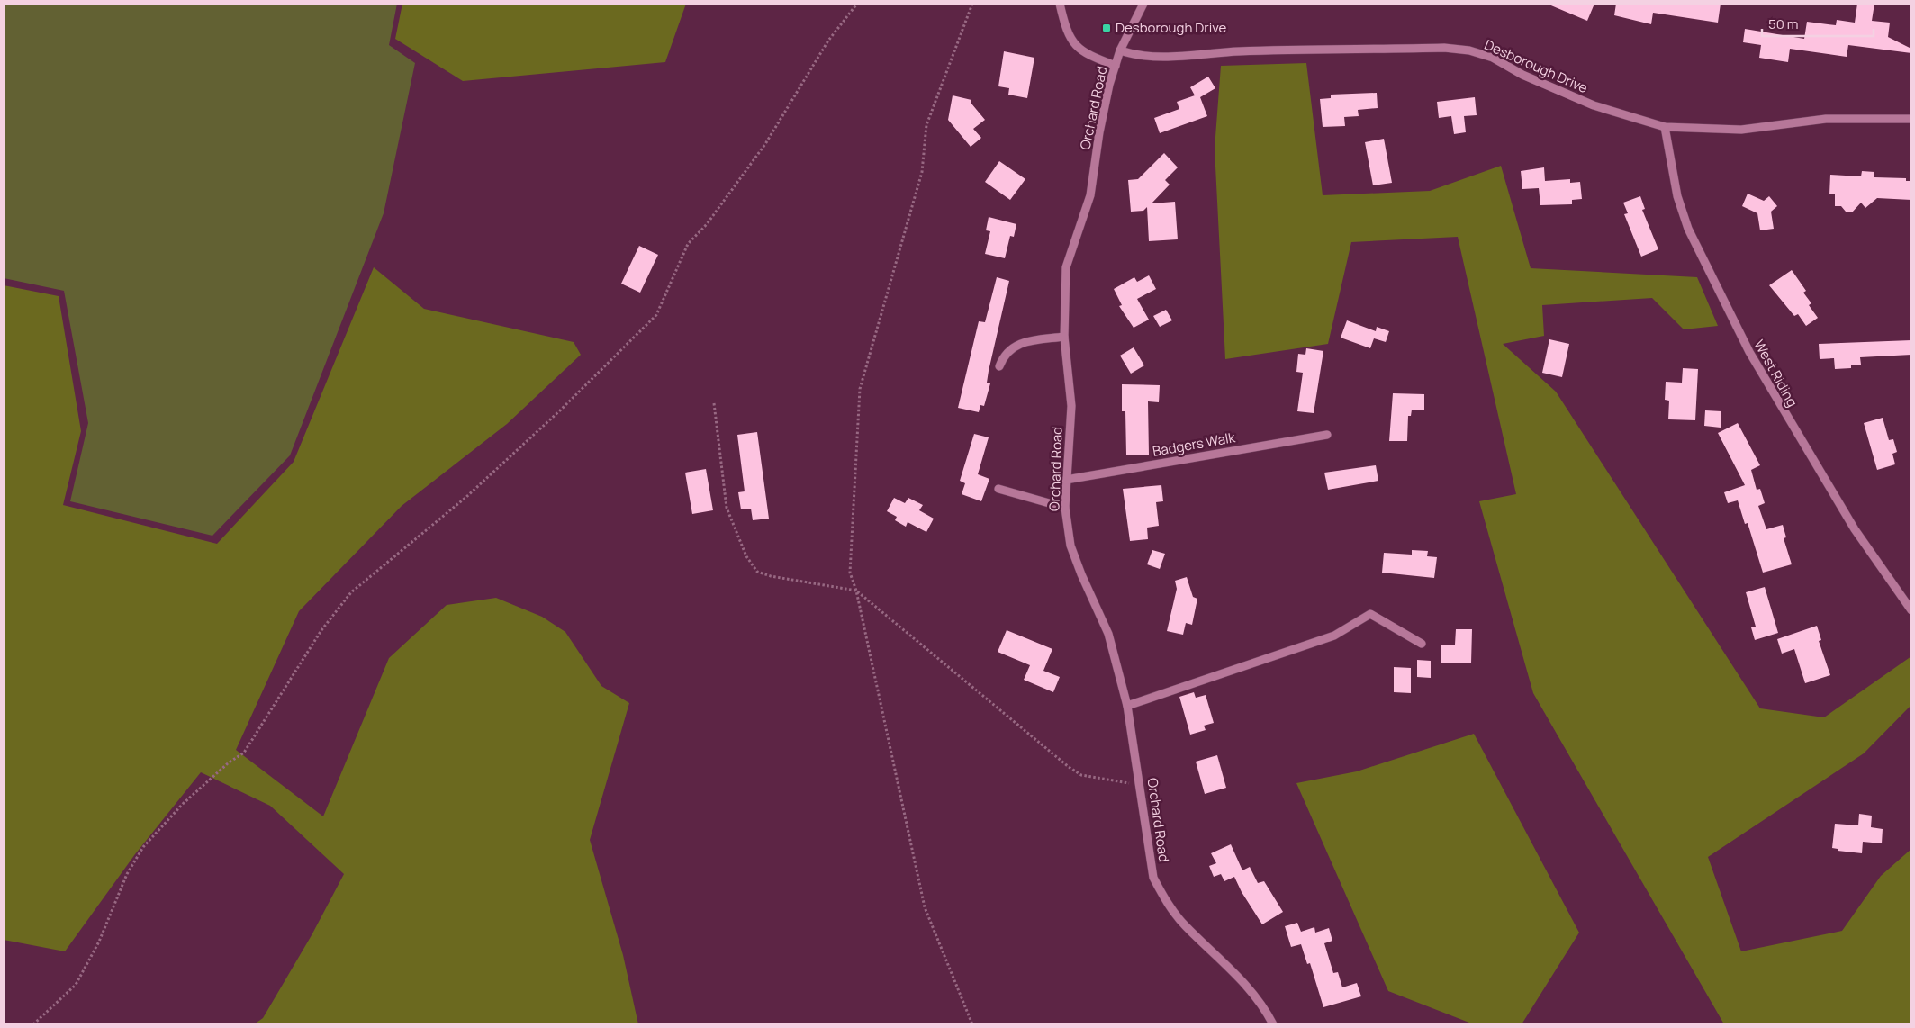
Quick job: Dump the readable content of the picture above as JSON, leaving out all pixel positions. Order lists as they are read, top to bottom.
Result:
{
  "streets": {
    "street": [
      "Desborough Drive",
      "Orchard Road",
      "West Riding",
      "Badgers Walk"
    ]
  },
  "crossings": [
    ["Desborough Drive", "Orchard Road"],
    ["Desborough Drive", "West Riding"],
    ["Orchard Road", "Badgers Walk"]
  ],
  "places": {
    "transit": ["Desborough Drive"]
  },
  "scale_bar": "50 m"
}
